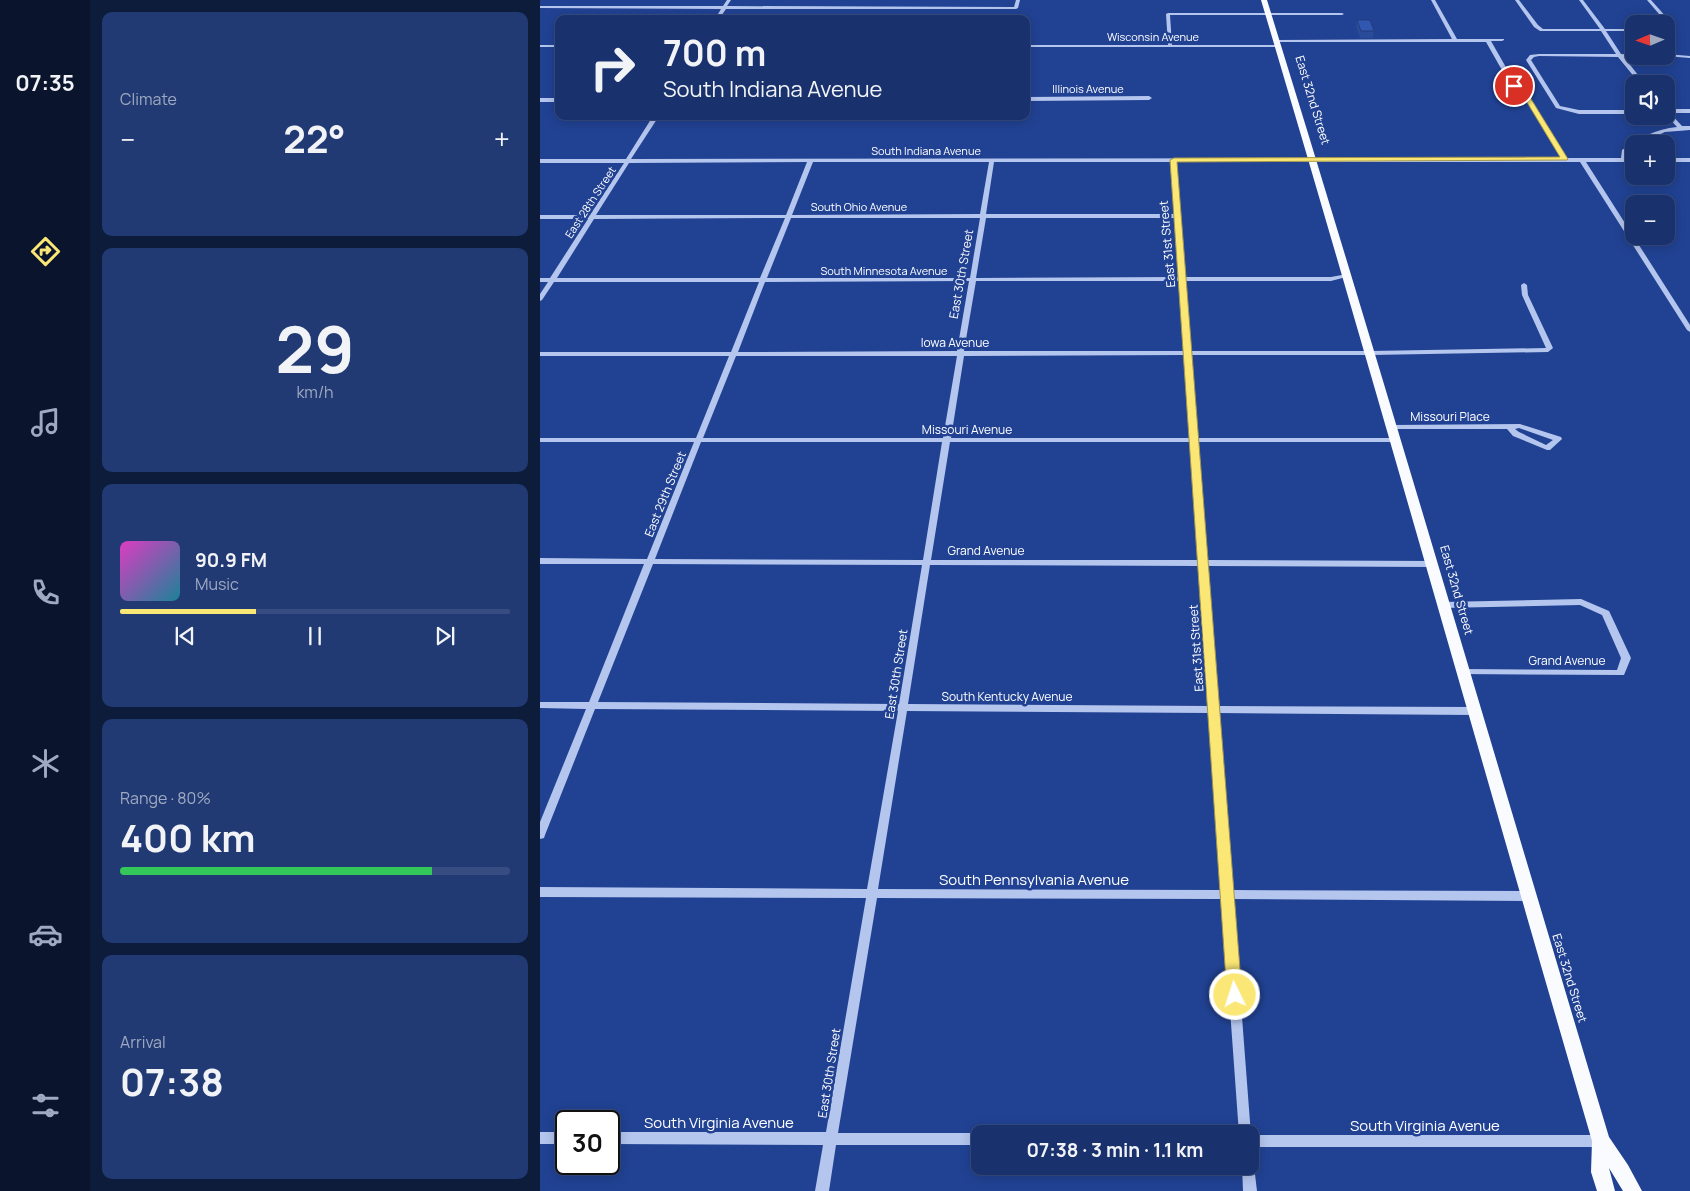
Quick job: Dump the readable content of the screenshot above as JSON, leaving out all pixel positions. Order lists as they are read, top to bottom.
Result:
{
  "streets": {
    "main road": ["East 32nd Street"],
    "street": [
      "Wisconsin Avenue",
      "Illinois Avenue",
      "South Indiana Avenue",
      "East 28th Street",
      "South Ohio Avenue",
      "East 31st Street",
      "South Minnesota Avenue",
      "East 30th Street",
      "Iowa Avenue",
      "Missouri Place",
      "Missouri Avenue",
      "East 29th Street",
      "Grand Avenue",
      "South Kentucky Avenue",
      "South Pennsylvania Avenue",
      "South Virginia Avenue"
    ]
  },
  "crossings": [
    ["Wisconsin Avenue", "East 32nd Street"],
    ["East 32nd Street", "South Indiana Avenue"],
    ["East 32nd Street", "South Minnesota Avenue"],
    ["East 32nd Street", "Iowa Avenue"],
    ["East 32nd Street", "Missouri Place"],
    ["East 32nd Street", "Missouri Avenue"],
    ["East 32nd Street", "Grand Avenue"],
    ["East 32nd Street", "South Kentucky Avenue"],
    ["East 32nd Street", "South Pennsylvania Avenue"],
    ["East 32nd Street", "South Virginia Avenue"],
    ["South Indiana Avenue", "East 28th Street"],
    ["South Indiana Avenue", "East 31st Street"],
    ["South Indiana Avenue", "East 30th Street"],
    ["South Indiana Avenue", "East 29th Street"],
    ["East 28th Street", "South Ohio Avenue"],
    ["East 28th Street", "South Minnesota Avenue"],
    ["South Ohio Avenue", "East 31st Street"],
    ["South Ohio Avenue", "East 30th Street"],
    ["South Ohio Avenue", "East 29th Street"],
    ["East 31st Street", "South Minnesota Avenue"],
    ["East 31st Street", "Iowa Avenue"],
    ["East 31st Street", "Missouri Avenue"],
    ["East 31st Street", "Grand Avenue"],
    ["East 31st Street", "South Kentucky Avenue"],
    ["East 31st Street", "South Pennsylvania Avenue"],
    ["South Minnesota Avenue", "East 30th Street"],
    ["South Minnesota Avenue", "East 29th Street"],
    ["East 30th Street", "Iowa Avenue"],
    ["East 30th Street", "Missouri Avenue"],
    ["East 30th Street", "Grand Avenue"],
    ["East 30th Street", "South Kentucky Avenue"],
    ["East 30th Street", "South Pennsylvania Avenue"],
    ["East 30th Street", "South Virginia Avenue"],
    ["Iowa Avenue", "East 29th Street"],
    ["Missouri Place", "Missouri Avenue"],
    ["Missouri Avenue", "East 29th Street"],
    ["East 29th Street", "Grand Avenue"],
    ["East 29th Street", "South Kentucky Avenue"]
  ],
  "north": "left",
  "page": {
    "tabs": "07:35",
    "tile": [
      "Climate",
      ["29", "km/h"],
      ["Range · 80%", "400 km"],
      ["Arrival", "07:38"]
    ],
    "map_buttons": ["+", "−"],
    "turn": ["700 m", "South Indiana Avenue"],
    "heat": ["−", "22°", "+"],
    "song": ["90.9 FM", "Music"],
    "limit": "30",
    "trip": "07:38 · 3 min · 1.1 km"
  }
}
